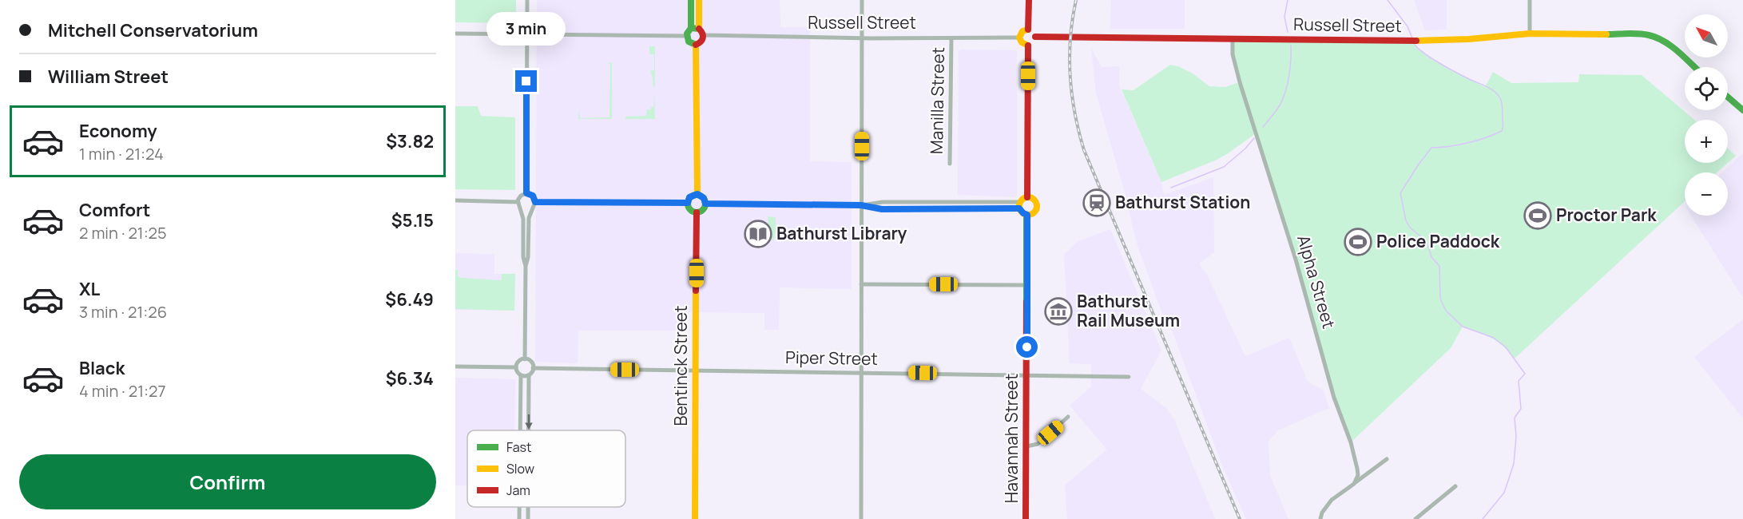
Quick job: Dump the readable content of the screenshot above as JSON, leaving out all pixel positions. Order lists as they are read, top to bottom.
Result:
{
  "streets": {
    "street": [
      "Russell Street",
      "Manilla Street",
      "Alpha Street",
      "Piper Street",
      "Bentinck Street",
      "Havannah Street"
    ]
  },
  "crossings": [
    ["Russell Street", "Manilla Street"],
    ["Russell Street", "Alpha Street"],
    ["Piper Street", "Bentinck Street"],
    ["Piper Street", "Havannah Street"]
  ],
  "places": {
    "station": ["Bathurst Station"],
    "sports": ["Proctor Park", "Police Paddock"],
    "library": ["Bathurst Library"],
    "museum": ["Bathurst Rail Museum"]
  },
  "legend": ["Fast", "Slow", "Jam"],
  "north": "top left",
  "page": {
    "banner": ["Mitchell Conservatorium", "William Street"],
    "bubble": "3 min",
    "map_buttons": ["+", "−"],
    "list": [
      {
        "name": "Economy",
        "note": "1 min · 21:24",
        "value": "$3.82"
      },
      {
        "name": "Comfort",
        "note": "2 min · 21:25",
        "value": "$5.15"
      },
      {
        "name": "XL",
        "note": "3 min · 21:26",
        "value": "$6.49"
      },
      {
        "name": "Black",
        "note": "4 min · 21:27",
        "value": "$6.34"
      }
    ],
    "buttons": "Confirm"
  }
}
